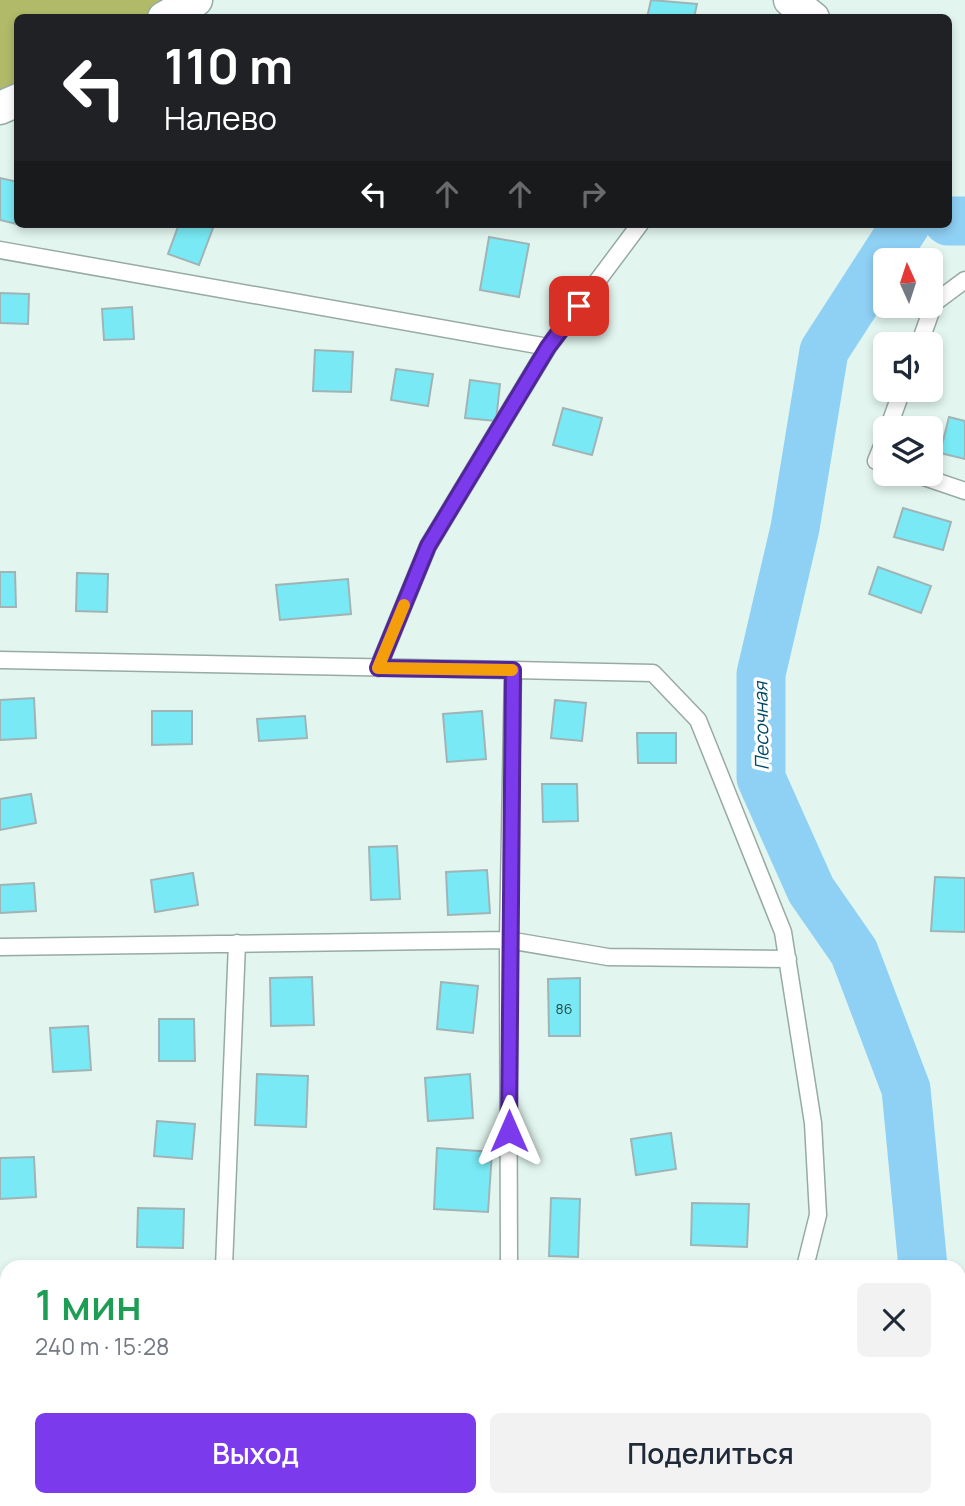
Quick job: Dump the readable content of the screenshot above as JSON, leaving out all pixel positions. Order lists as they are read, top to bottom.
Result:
{
  "water": ["Песочная"],
  "house_numbers": ["86"],
  "north": "top",
  "page": {
    "turn": ["110 m", "Налево"],
    "heading": ["1 мин", "240 m · 15:28"],
    "buttons": ["Выход", "Поделиться"]
  }
}
